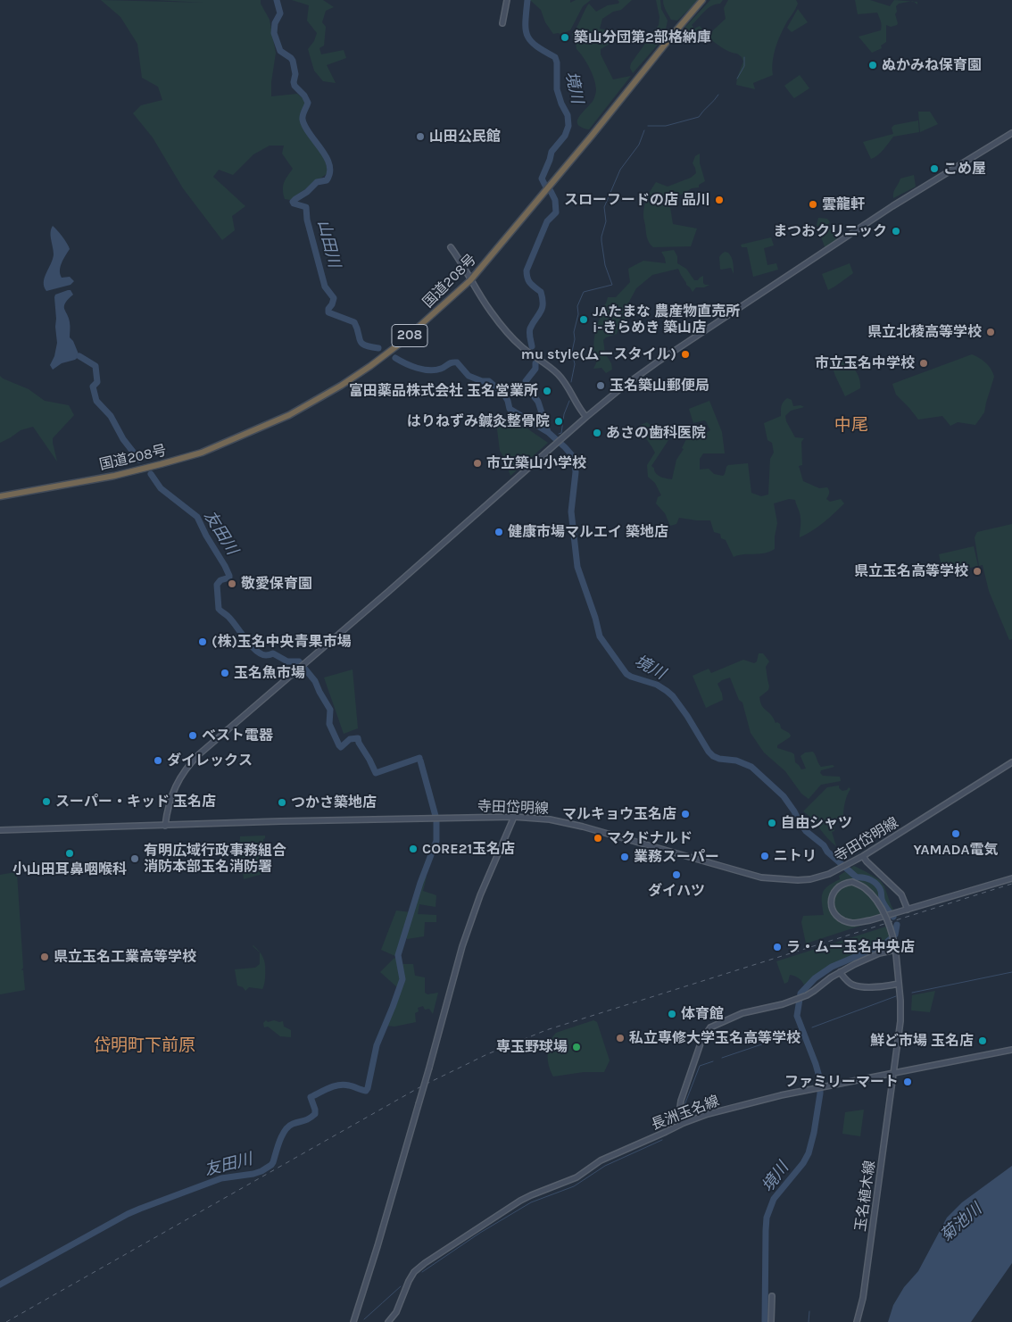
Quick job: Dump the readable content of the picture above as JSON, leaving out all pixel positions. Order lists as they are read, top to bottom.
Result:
{
  "streets": {
    "highway": ["国道208号", "208"],
    "street": ["寺田岱明線", "長洲玉名線", "玉名植木線"]
  },
  "crossings": [
    ["長洲玉名線", "玉名植木線"]
  ],
  "districts": ["中尾", "岱明町下前原"],
  "water": [
    "境川",
    "山田川",
    "友田川",
    "菊池川"
  ],
  "places": [
    "築山分団第2部格納庫",
    "ぬかみね保育園",
    "山田公民館",
    "こめ屋",
    "スローフードの店 品川",
    "雲龍軒",
    "まつおクリニック",
    "JAたまな 農産物直売所 i-きらめき 築山店",
    "県立北稜高等学校",
    "mu style(厶ースタイル)",
    "市立玉名中学校",
    "玉名築山郵便局",
    "富田薬品株式会社 玉名営業所",
    "はりねずみ鍼灸整骨院",
    "あさの歯科医院",
    "市立築山小学校",
    "健康市場マルエイ 築地店",
    "県立玉名高等学校",
    "敬愛保育園",
    "(株)玉名中央青果市場",
    "玉名魚市場",
    "ベスト電器",
    "ダイレックス",
    "スーパー・キッド 玉名店",
    "つかさ築地店",
    "マルキョウ玉名店",
    "自由シャツ",
    "YAMADA電気",
    "マクドナルド",
    "CORE21玉名店",
    "小山田耳鼻咽喉科",
    "ニトリ",
    "業務スーパー",
    "有明広域行政事務組合 消防本部玉名消防署",
    "ダイハツ",
    "ラ・ムー玉名中央店",
    "県立玉名工業高等学校",
    "体育館",
    "私立専修大学玉名高等学校",
    "鮮ど市場 玉名店",
    "専玉野球場",
    "ファミリーマート"
  ]
}
